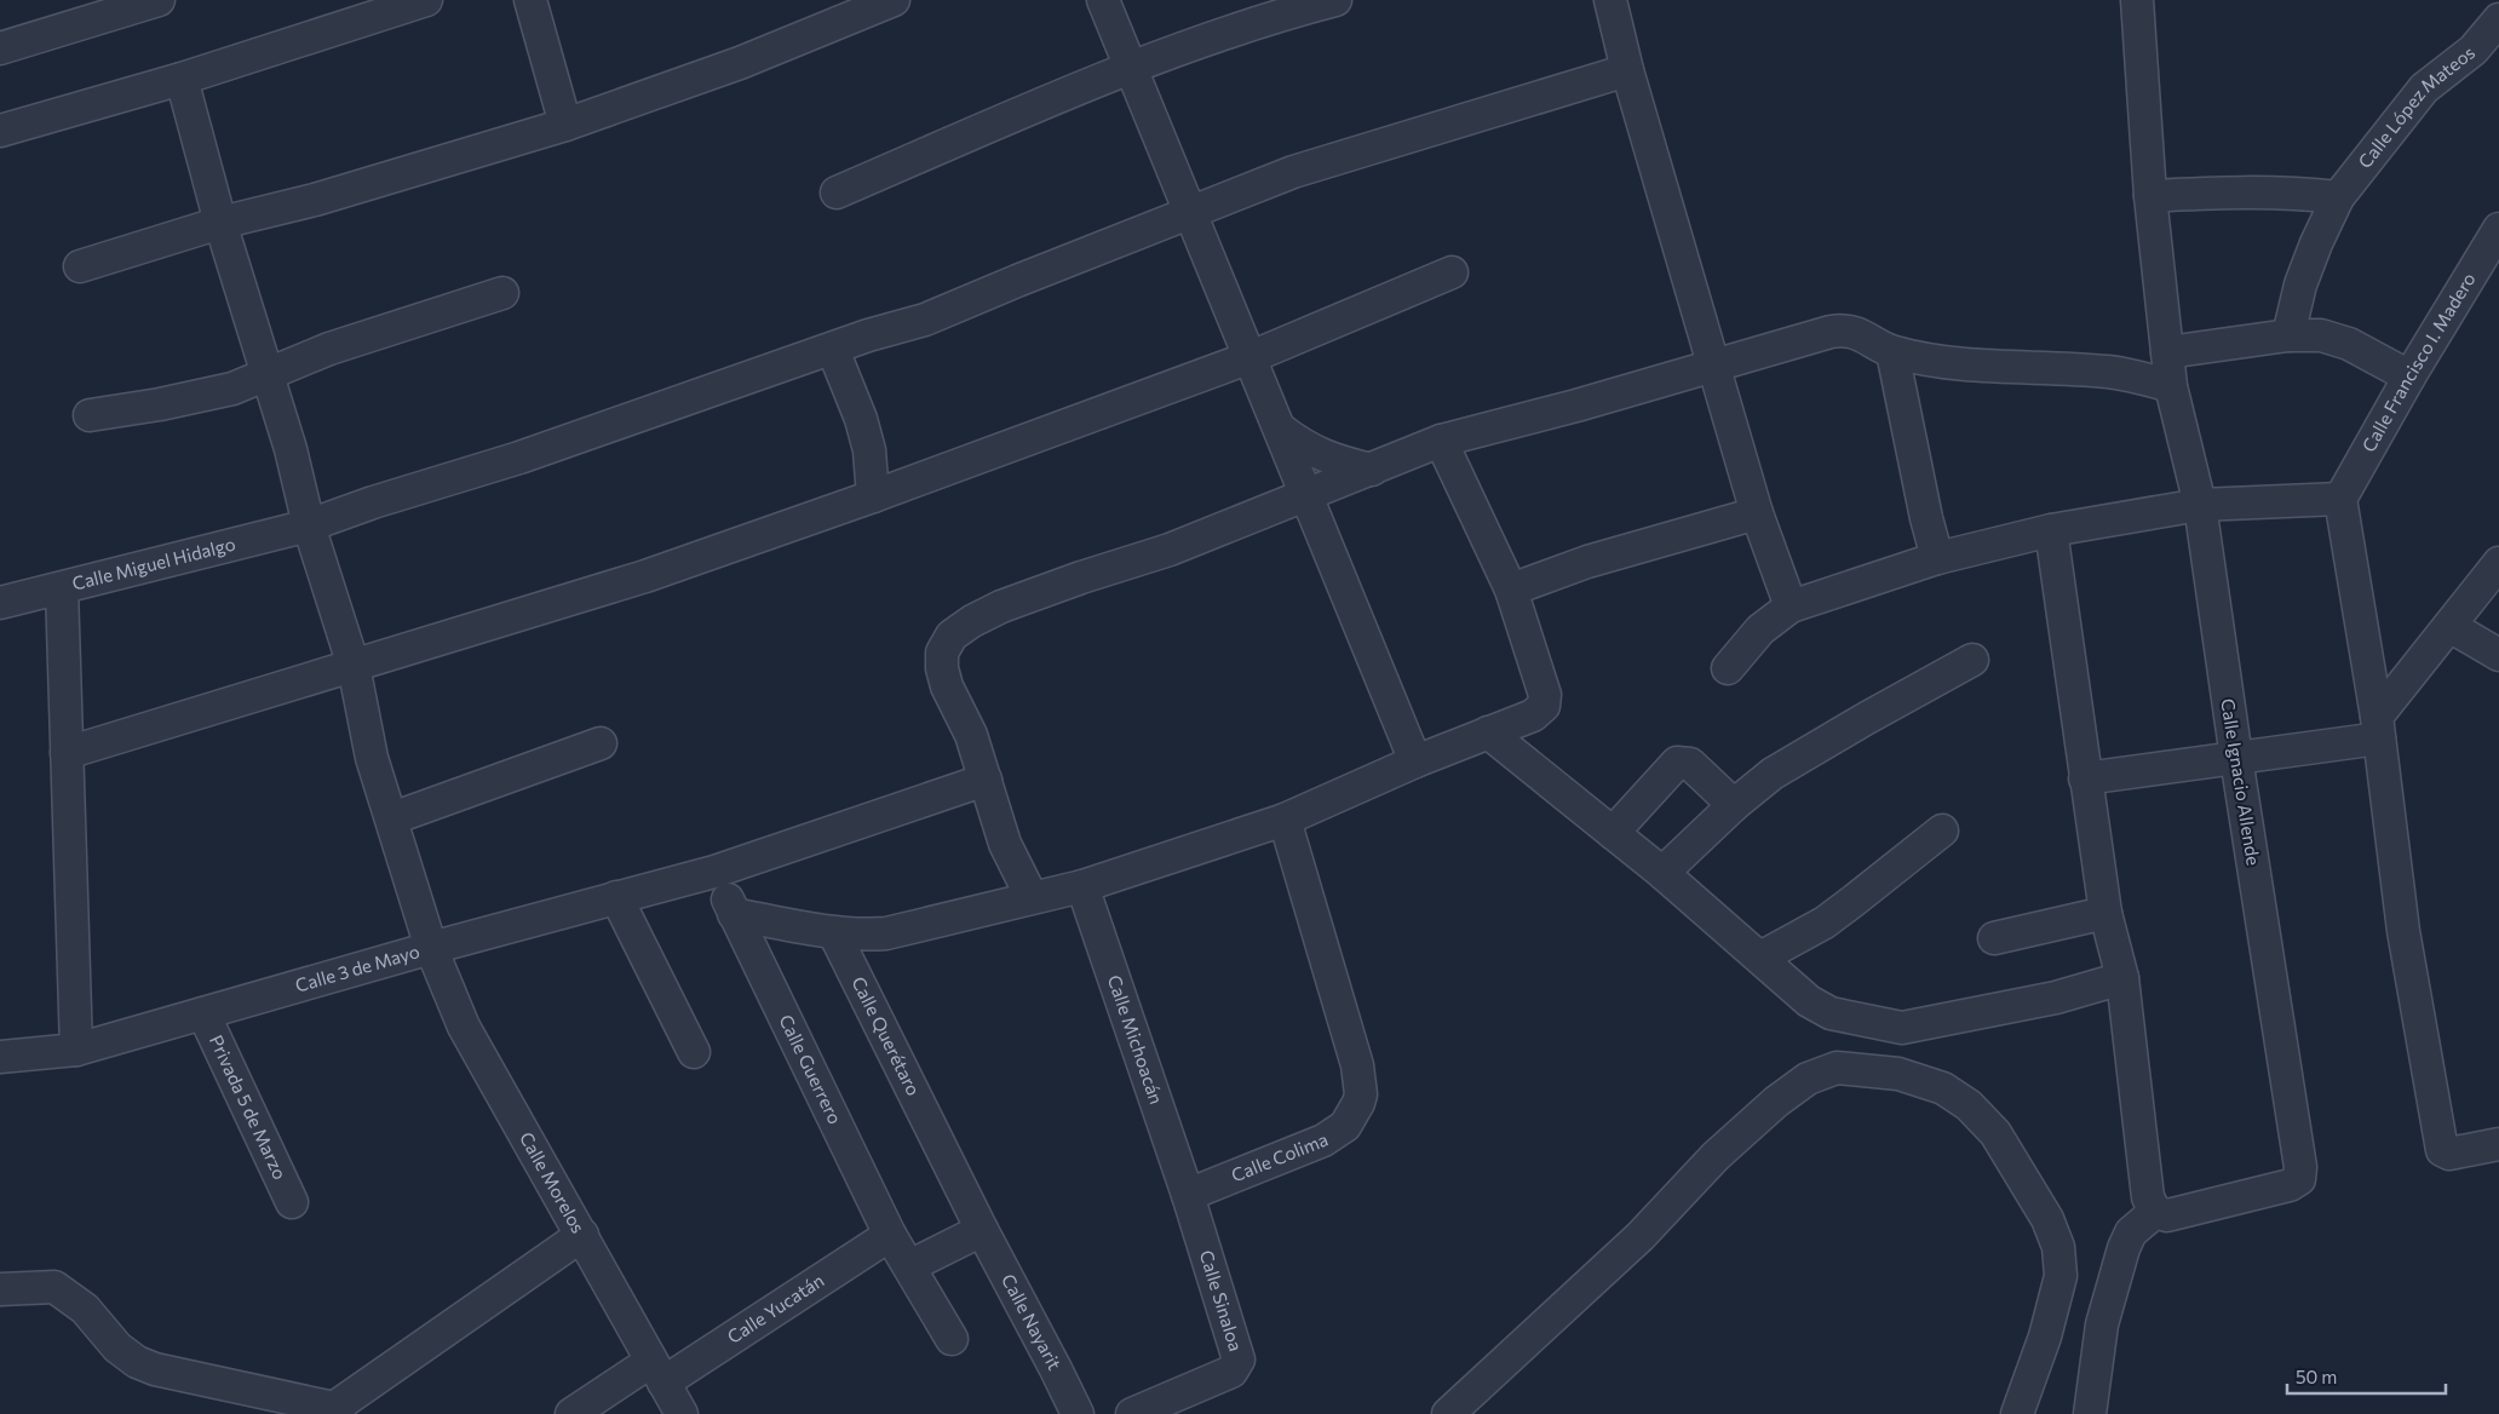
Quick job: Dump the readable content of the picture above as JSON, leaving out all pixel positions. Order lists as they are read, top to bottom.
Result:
{
  "streets": {
    "street": [
      "Calle López Mateos",
      "Calle Francisco I. Madero",
      "Calle Miguel Hidalgo",
      "Calle Ignacio Allende",
      "Calle 3 de Mayo",
      "Calle Querétaro",
      "Calle Michoacán",
      "Calle Guerrero",
      "Privada 5 de Marzo",
      "Calle Colima",
      "Calle Morelos",
      "Calle Sinaloa",
      "Calle Yucatán",
      "Calle Nayarit"
    ]
  },
  "crossings": [
    ["Calle Miguel Hidalgo", "Calle Morelos"],
    ["Calle 3 de Mayo", "Calle Guerrero"],
    ["Calle 3 de Mayo", "Privada 5 de Marzo"],
    ["Calle 3 de Mayo", "Calle Morelos"],
    ["Calle Querétaro", "Calle Nayarit"],
    ["Calle Michoacán", "Calle Colima"],
    ["Calle Michoacán", "Calle Sinaloa"],
    ["Calle Guerrero", "Calle Yucatán"],
    ["Calle Colima", "Calle Sinaloa"],
    ["Calle Morelos", "Calle Yucatán"]
  ],
  "scale_bar": "50 m"
}
